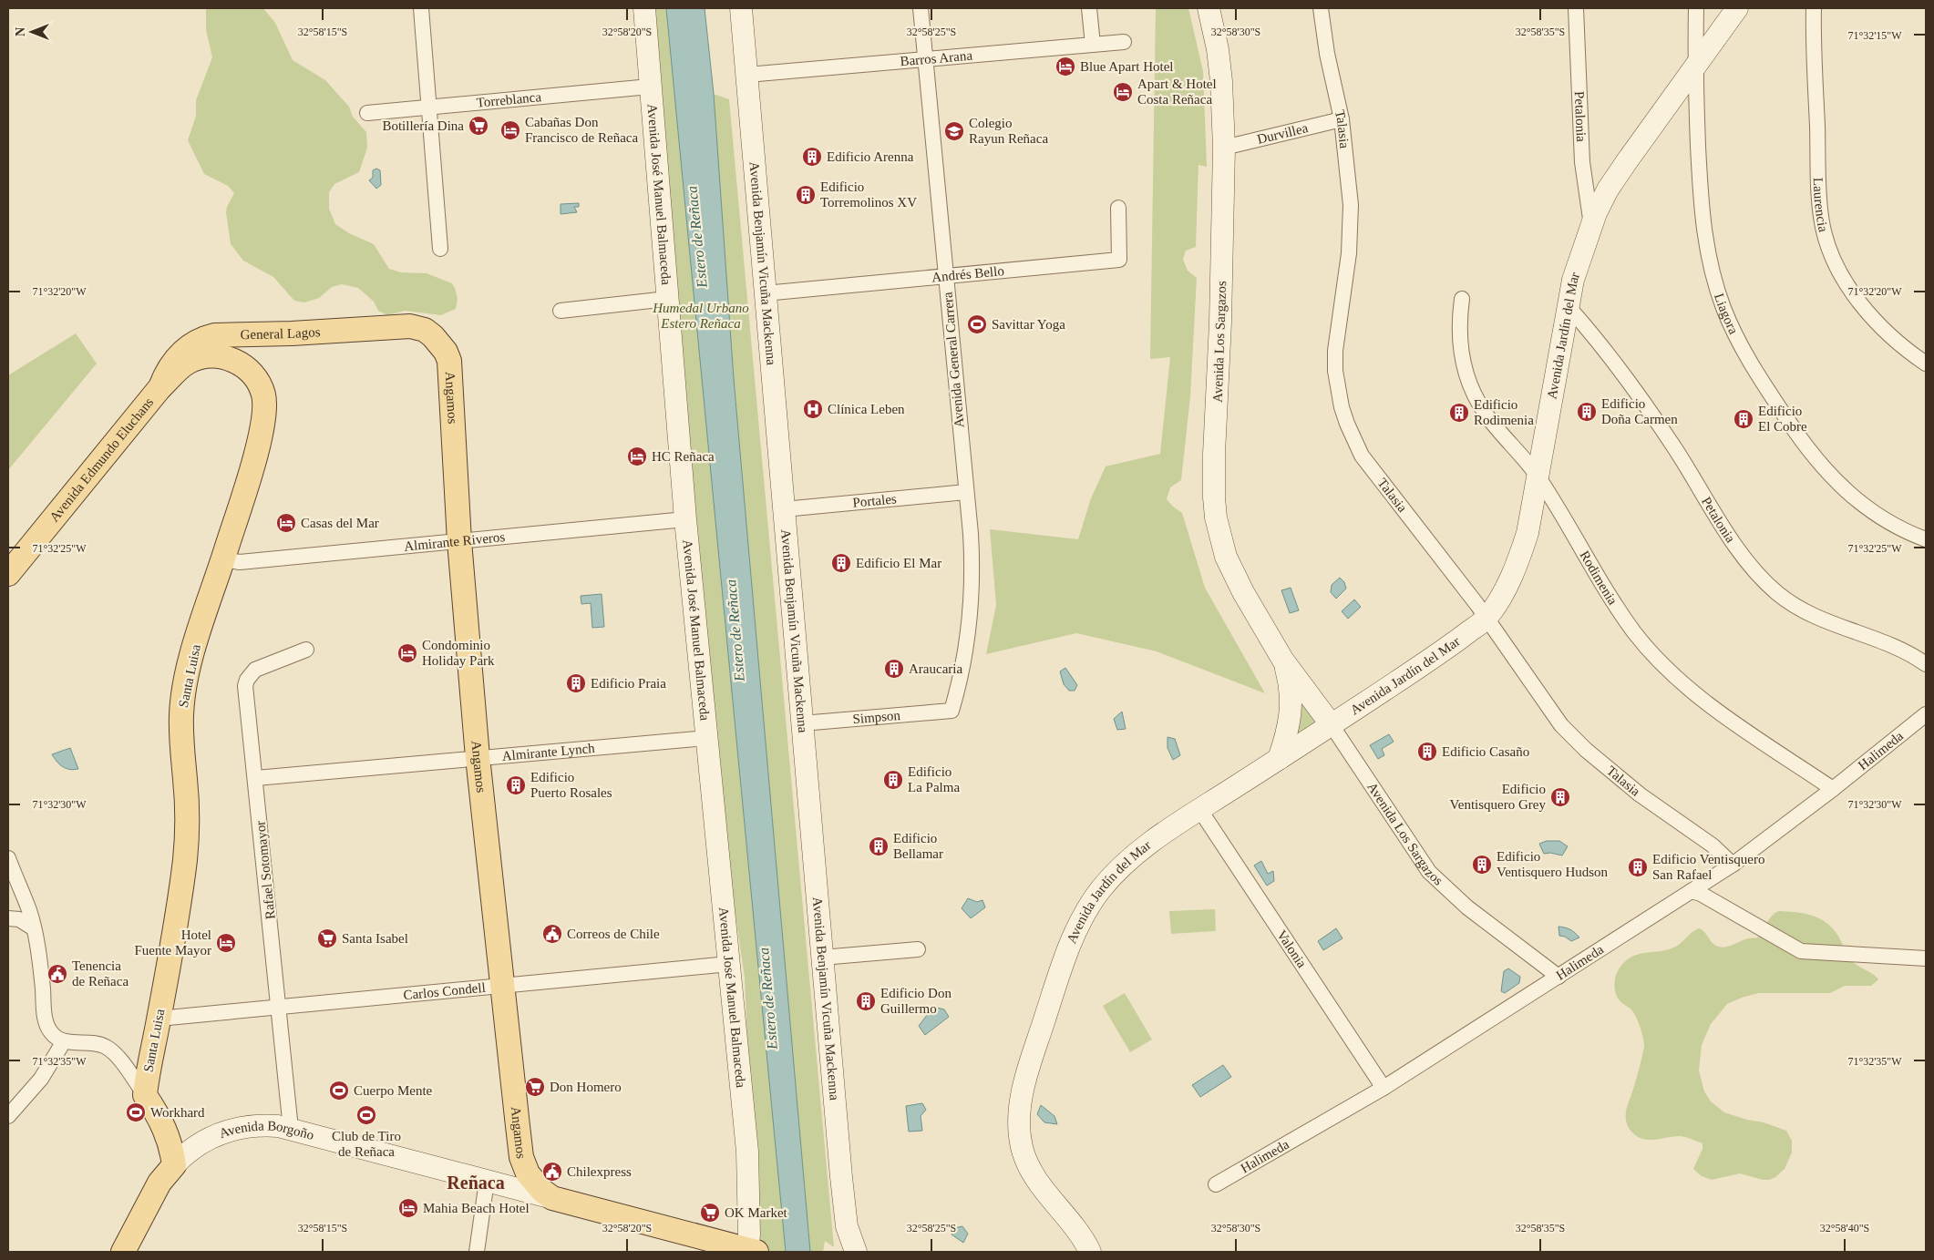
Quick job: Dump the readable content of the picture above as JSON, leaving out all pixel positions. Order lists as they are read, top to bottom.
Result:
{
  "streets": {
    "main road": [
      "Avenida José Manuel Balmaceda",
      "Avenida Benjamín Vicuña Mackenna",
      "General Lagos",
      "Avenida Jardín del Mar",
      "Avenida Los Sargazos",
      "Angamos",
      "Avenida Edmundo Eluchans",
      "Santa Luisa",
      "Avenida Borgoño"
    ],
    "street": [
      "Barros Arana",
      "Torreblanca",
      "Petalonia",
      "Talasia",
      "Durvillea",
      "Laurencia",
      "Andrés Bello",
      "Liagora",
      "Avenida General Carrera",
      "Portales",
      "Almirante Riveros",
      "Rodimenia",
      "Simpson",
      "Halimeda",
      "Almirante Lynch",
      "Rafael Sotomayor",
      "Valonia",
      "Carlos Condell"
    ]
  },
  "crossings": [
    ["Barros Arana", "Avenida Benjamín Vicuña Mackenna"],
    ["Barros Arana", "Avenida General Carrera"],
    ["Torreblanca", "Avenida José Manuel Balmaceda"],
    ["Petalonia", "Avenida Jardín del Mar"],
    ["Talasia", "Durvillea"],
    ["Talasia", "Avenida Jardín del Mar"],
    ["Talasia", "Halimeda"],
    ["Durvillea", "Avenida Los Sargazos"],
    ["Avenida José Manuel Balmaceda", "Almirante Riveros"],
    ["Avenida José Manuel Balmaceda", "Almirante Lynch"],
    ["Avenida José Manuel Balmaceda", "Carlos Condell"],
    ["Avenida José Manuel Balmaceda", "Avenida Borgoño"],
    ["Avenida Benjamín Vicuña Mackenna", "Andrés Bello"],
    ["Avenida Benjamín Vicuña Mackenna", "Portales"],
    ["Avenida Benjamín Vicuña Mackenna", "Simpson"],
    ["Andrés Bello", "Avenida General Carrera"],
    ["Liagora", "Avenida Jardín del Mar"],
    ["General Lagos", "Angamos"],
    ["General Lagos", "Avenida Edmundo Eluchans"],
    ["General Lagos", "Santa Luisa"],
    ["Avenida Jardín del Mar", "Avenida Los Sargazos"],
    ["Avenida Jardín del Mar", "Rodimenia"],
    ["Avenida Jardín del Mar", "Valonia"],
    ["Avenida Los Sargazos", "Halimeda"],
    ["Avenida General Carrera", "Portales"],
    ["Avenida General Carrera", "Simpson"],
    ["Angamos", "Almirante Riveros"],
    ["Angamos", "Almirante Lynch"],
    ["Angamos", "Carlos Condell"],
    ["Angamos", "Avenida Borgoño"],
    ["Avenida Edmundo Eluchans", "Santa Luisa"],
    ["Almirante Riveros", "Santa Luisa"],
    ["Rodimenia", "Halimeda"],
    ["Santa Luisa", "Carlos Condell"],
    ["Halimeda", "Valonia"],
    ["Almirante Lynch", "Rafael Sotomayor"],
    ["Rafael Sotomayor", "Carlos Condell"],
    ["Rafael Sotomayor", "Avenida Borgoño"]
  ],
  "districts": ["Reñaca"],
  "water": ["Estero de Reñaca"],
  "parks": ["Humedal Urbano Estero Reñaca"],
  "places": {
    "hotel": [
      "Blue Apart Hotel",
      "Apart & Hotel Costa Reñaca",
      "Cabañas Don Francisco de Reñaca",
      "HC Reñaca",
      "Casas del Mar",
      "Condominio Holiday Park",
      "Hotel Fuente Mayor",
      "Mahia Beach Hotel"
    ],
    "supermarket": [
      "Botillería Dina",
      "Santa Isabel",
      "Don Homero",
      "OK Market"
    ],
    "school or university": ["Colegio Rayun Reñaca"],
    "building": [
      "Edificio Arenna",
      "Edificio Torremolinos XV",
      "Edificio Doña Carmen",
      "Edificio Rodimenia",
      "Edificio El Cobre",
      "Edificio El Mar",
      "Araucaria",
      "Edificio Praia",
      "Edificio Casaño",
      "Edificio La Palma",
      "Edificio Puerto Rosales",
      "Edificio Ventisquero Grey",
      "Edificio Bellamar",
      "Edificio Ventisquero Hudson",
      "Edificio Ventisquero San Rafael",
      "Edificio Don Guillermo"
    ],
    "sports": [
      "Savittar Yoga",
      "Cuerpo Mente",
      "Workhard",
      "Club de Tiro de Reñaca"
    ],
    "hospital": ["Clínica Leben"],
    "public building": ["Correos de Chile", "Tenencia de Reñaca", "Chilexpress"]
  },
  "north": "left",
  "coordinates": [
    "32°58'15\"S",
    "32°58'20\"S",
    "32°58'25\"S",
    "32°58'30\"S",
    "32°58'35\"S",
    "71°32'15\"W",
    "71°32'20\"W",
    "71°32'25\"W",
    "71°32'30\"W",
    "71°32'35\"W",
    "32°58'40\"S"
  ]
}
